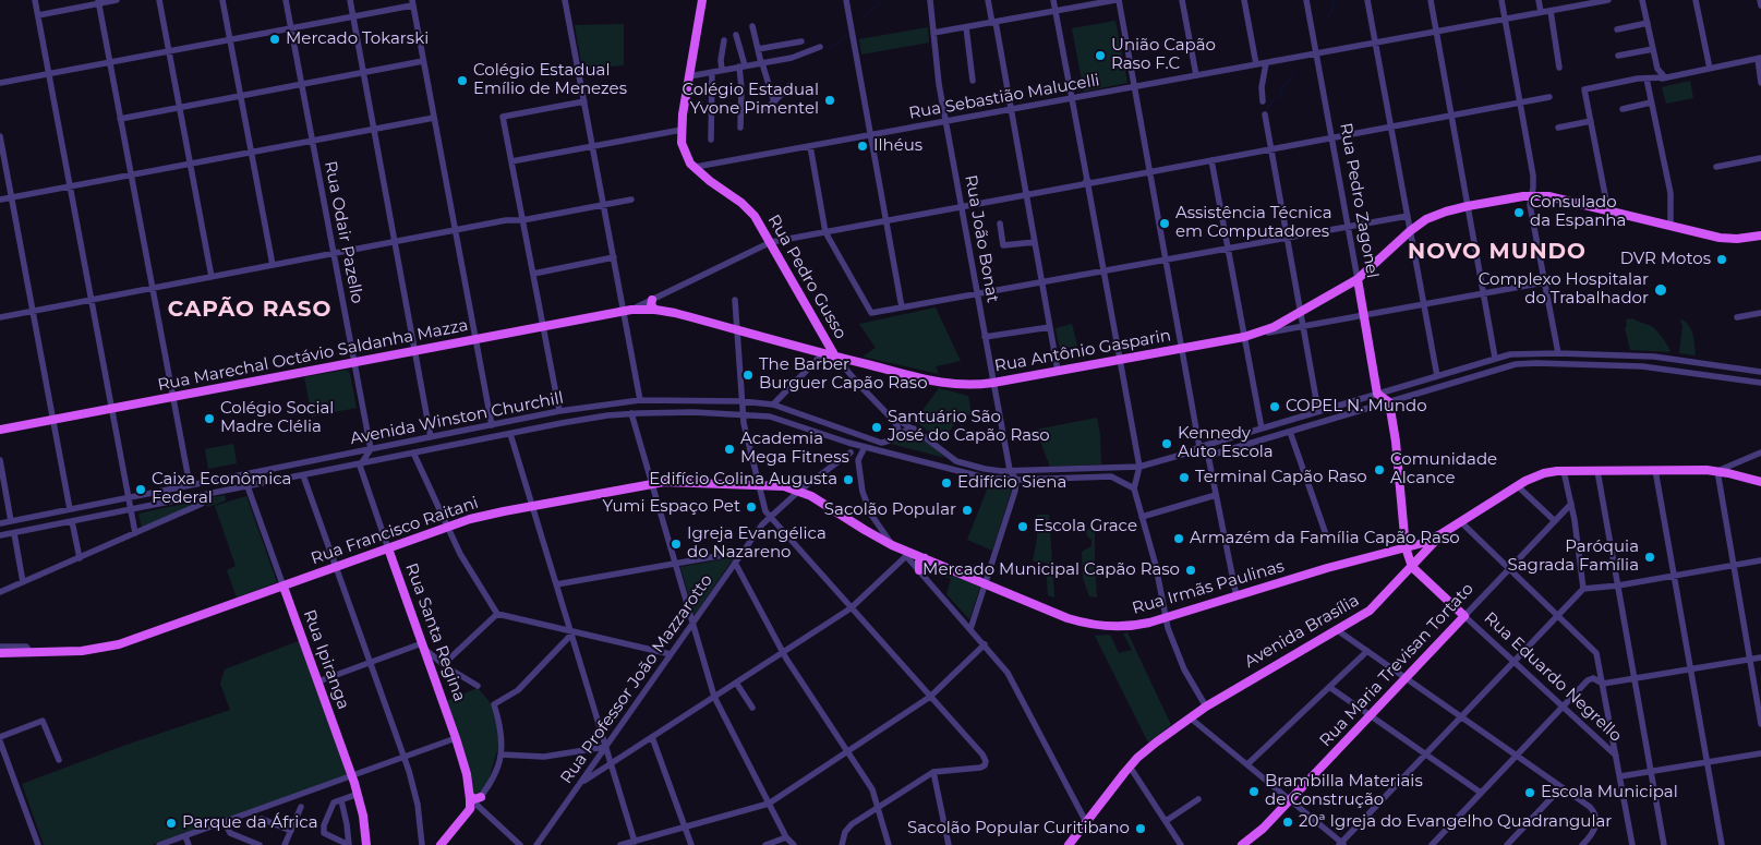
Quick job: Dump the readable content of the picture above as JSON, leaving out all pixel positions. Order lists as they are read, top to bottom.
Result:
{
  "streets": {
    "main road": [
      "Rua Pedro Zagonel",
      "Rua Pedro Gusso",
      "Rua Antônio Gasparin",
      "Rua Marechal Octávio Saldanha Mazza",
      "Rua Francisco Raitani",
      "Rua Irmãs Paulinas",
      "Avenida Brasília",
      "Rua Santa Regina",
      "Rua Ipiranga",
      "Rua Maria Trevisan Tortato",
      "Rua Eduardo Negrello"
    ],
    "street": [
      "Rua Sebastião Malucelli",
      "Rua Odair Pazello",
      "Rua João Bonat",
      "Avenida Winston Churchill",
      "Rua Professor João Mazzarotto"
    ]
  },
  "crossings": [
    ["Rua Sebastião Malucelli", "Rua Pedro Zagonel"],
    ["Rua Sebastião Malucelli", "Rua João Bonat"],
    ["Rua Sebastião Malucelli", "Rua Pedro Gusso"],
    ["Rua Pedro Zagonel", "Rua Antônio Gasparin"],
    ["Rua Odair Pazello", "Rua Marechal Octávio Saldanha Mazza"],
    ["Rua Odair Pazello", "Avenida Winston Churchill"],
    ["Rua João Bonat", "Rua Pedro Gusso"],
    ["Rua João Bonat", "Rua Antônio Gasparin"],
    ["Rua João Bonat", "Avenida Winston Churchill"],
    ["Rua Pedro Gusso", "Rua Antônio Gasparin"],
    ["Rua Pedro Gusso", "Avenida Winston Churchill"],
    ["Rua Antônio Gasparin", "Rua Marechal Octávio Saldanha Mazza"],
    ["Avenida Winston Churchill", "Rua Santa Regina"],
    ["Avenida Winston Churchill", "Rua Ipiranga"],
    ["Rua Francisco Raitani", "Rua Irmãs Paulinas"],
    ["Rua Francisco Raitani", "Rua Santa Regina"],
    ["Rua Francisco Raitani", "Rua Ipiranga"],
    ["Rua Francisco Raitani", "Rua Professor João Mazzarotto"],
    ["Rua Irmãs Paulinas", "Avenida Brasília"],
    ["Rua Irmãs Paulinas", "Rua Eduardo Negrello"],
    ["Avenida Brasília", "Rua Eduardo Negrello"],
    ["Rua Maria Trevisan Tortato", "Rua Eduardo Negrello"]
  ],
  "districts": ["NOVO MUNDO", "CAPÃO RASO"],
  "places": [
    "Mercado Tokarski",
    "União Capão Raso F.C",
    "Colégio Estadual Emílio de Menezes",
    "Colégio Estadual Yvone Pimentel",
    "Ilhéus",
    "Consulado da Espanha",
    "Assistência Técnica em Computadores",
    "DVR Motos",
    "Complexo Hospitalar do Trabalhador",
    "The Barber Burguer Capão Raso",
    "COPEL N. Mundo",
    "Colégio Social Madre Clélia",
    "Santuário São José do Capão Raso",
    "Kennedy Auto Escola",
    "Academia Mega Fitness",
    "Comunidade Alcance",
    "Terminal Capão Raso",
    "Edifício Colina Augusta",
    "Edifício Siena",
    "Caixa Econômica Federal",
    "Yumi Espaço Pet",
    "Sacolão Popular",
    "Escola Grace",
    "Armazém da Família Capão Raso",
    "Igreja Evangélica do Nazareno",
    "Paróquia Sagrada Família",
    "Mercado Municipal Capão Raso",
    "Brambilla Materiais de Construção",
    "Escola Municipal",
    "20ª Igreja do Evangelho Quadrangular",
    "Parque da África",
    "Sacolão Popular Curitibano"
  ]
}
